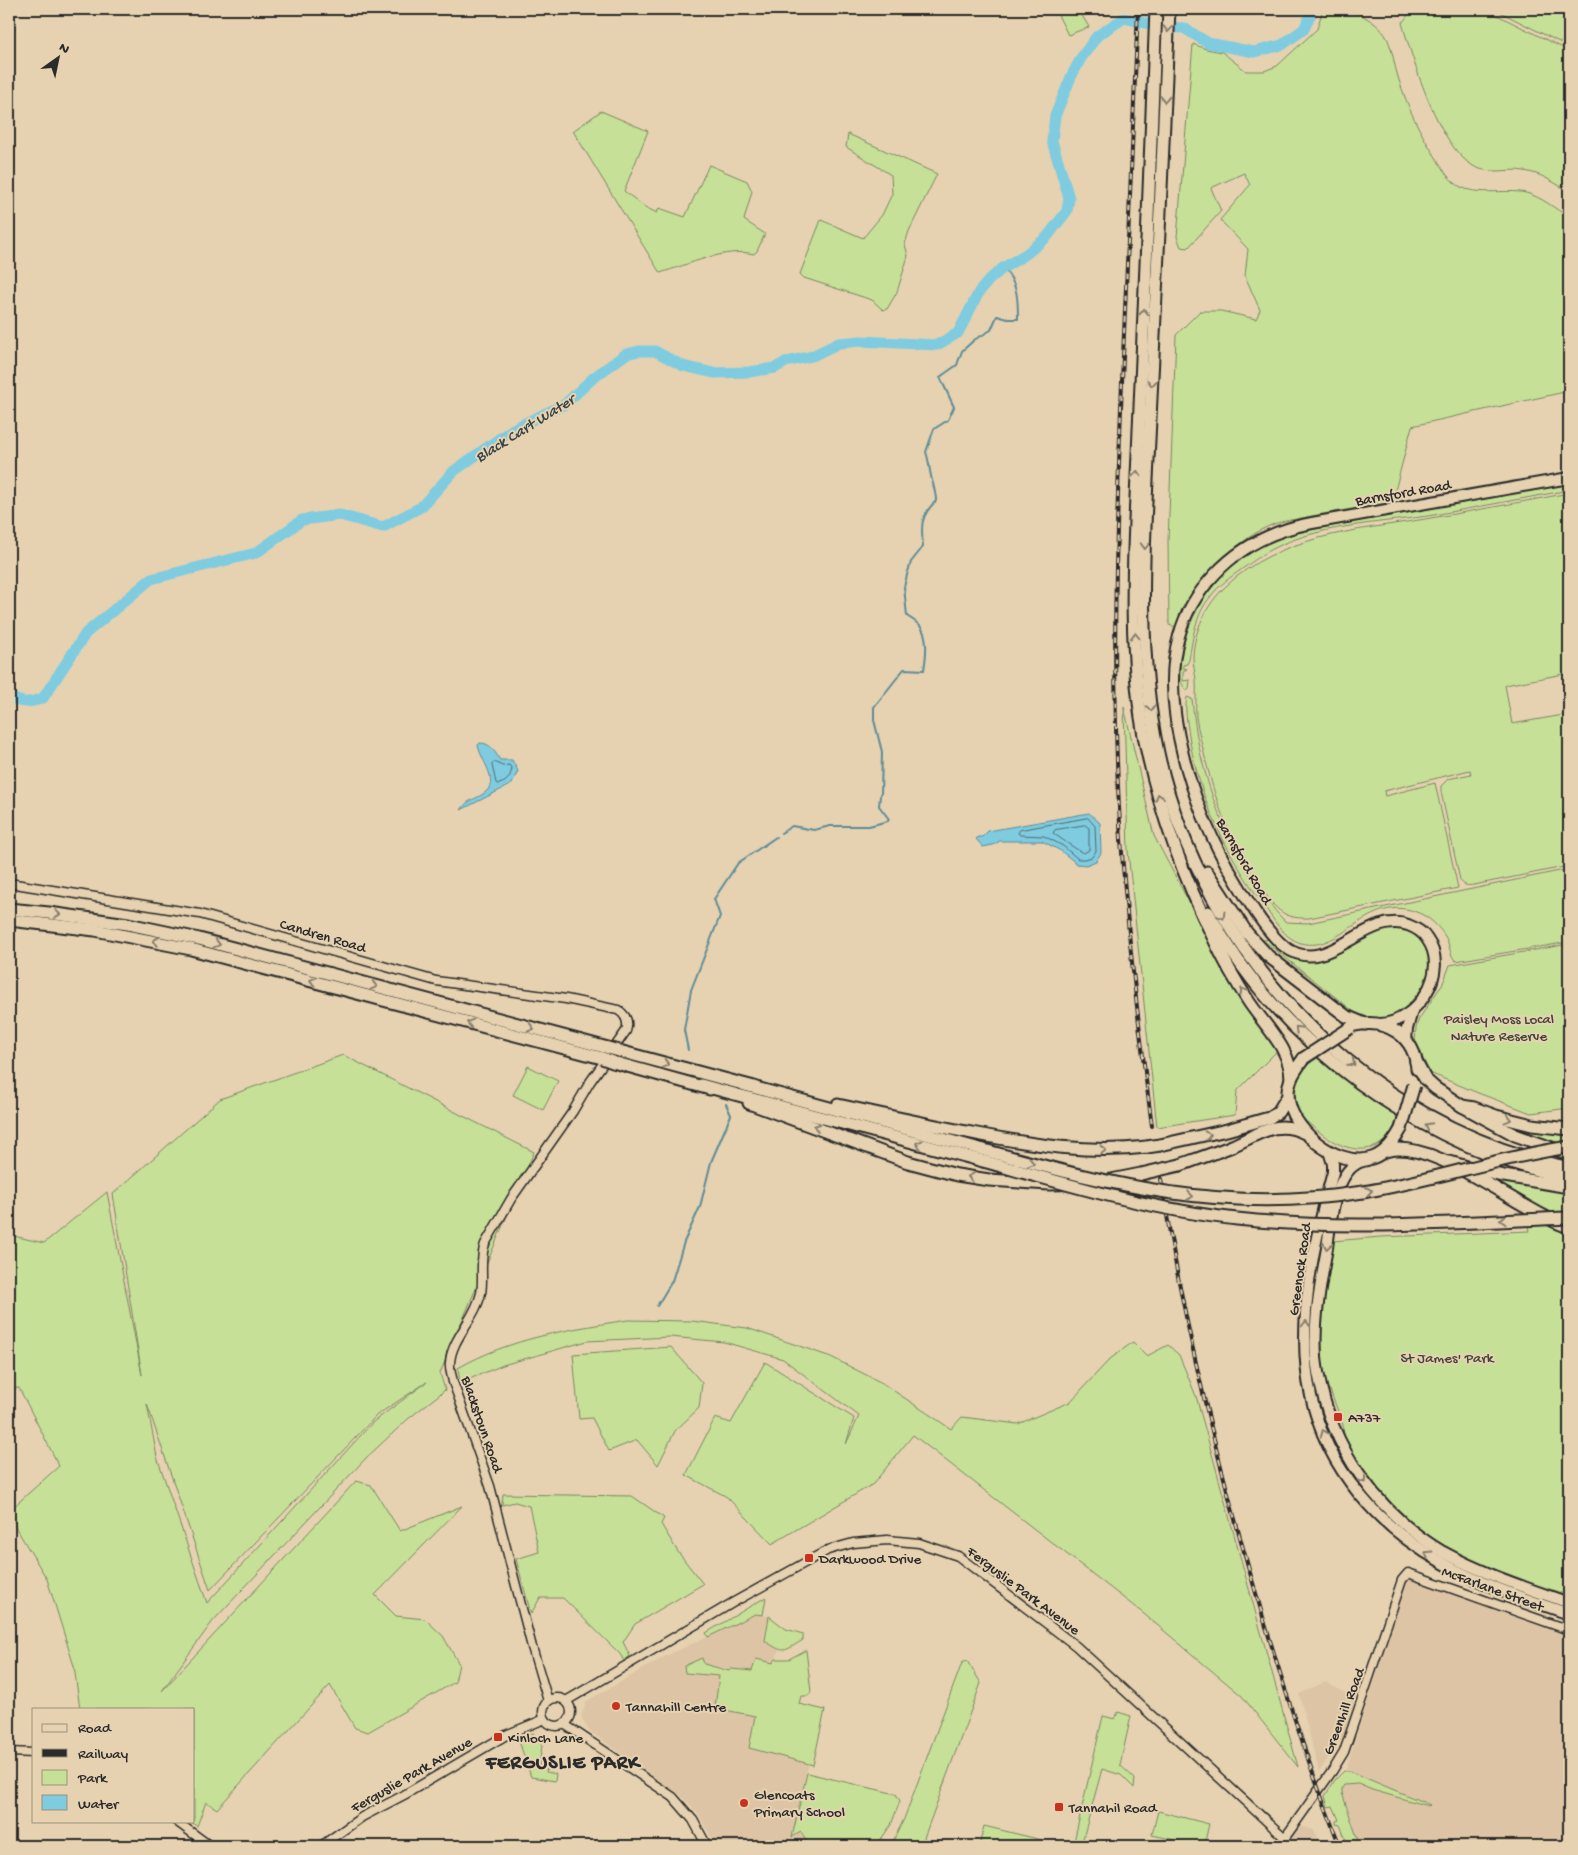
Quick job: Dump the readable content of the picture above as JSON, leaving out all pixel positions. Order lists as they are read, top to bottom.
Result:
{
  "streets": {
    "main road": ["Barnsford Road", "Greenock Road"],
    "street": [
      "Candren Road",
      "Blackstoun Road",
      "McFarlane Street",
      "Ferguslie Park Avenue",
      "Greenhill Road"
    ]
  },
  "crossings": [
    ["Barnsford Road", "Greenock Road"],
    ["Candren Road", "Blackstoun Road"],
    ["Blackstoun Road", "Ferguslie Park Avenue"],
    ["McFarlane Street", "Greenhill Road"],
    ["Ferguslie Park Avenue", "Greenhill Road"]
  ],
  "districts": ["FERGUSLIE PARK"],
  "water": ["Black Cart Water"],
  "parks": ["Paisley Moss Local Nature Reserve", "St James' Park"],
  "places": {
    "transit": [
      "A737",
      "Darkwood Drive",
      "Kinloch Lane",
      "Tannahil Road"
    ],
    "other": ["Tannahill Centre", "Glencoats Primary School"]
  },
  "legend": [
    "Road",
    "Railway",
    "Park",
    "Water"
  ],
  "north": "top right"
}
